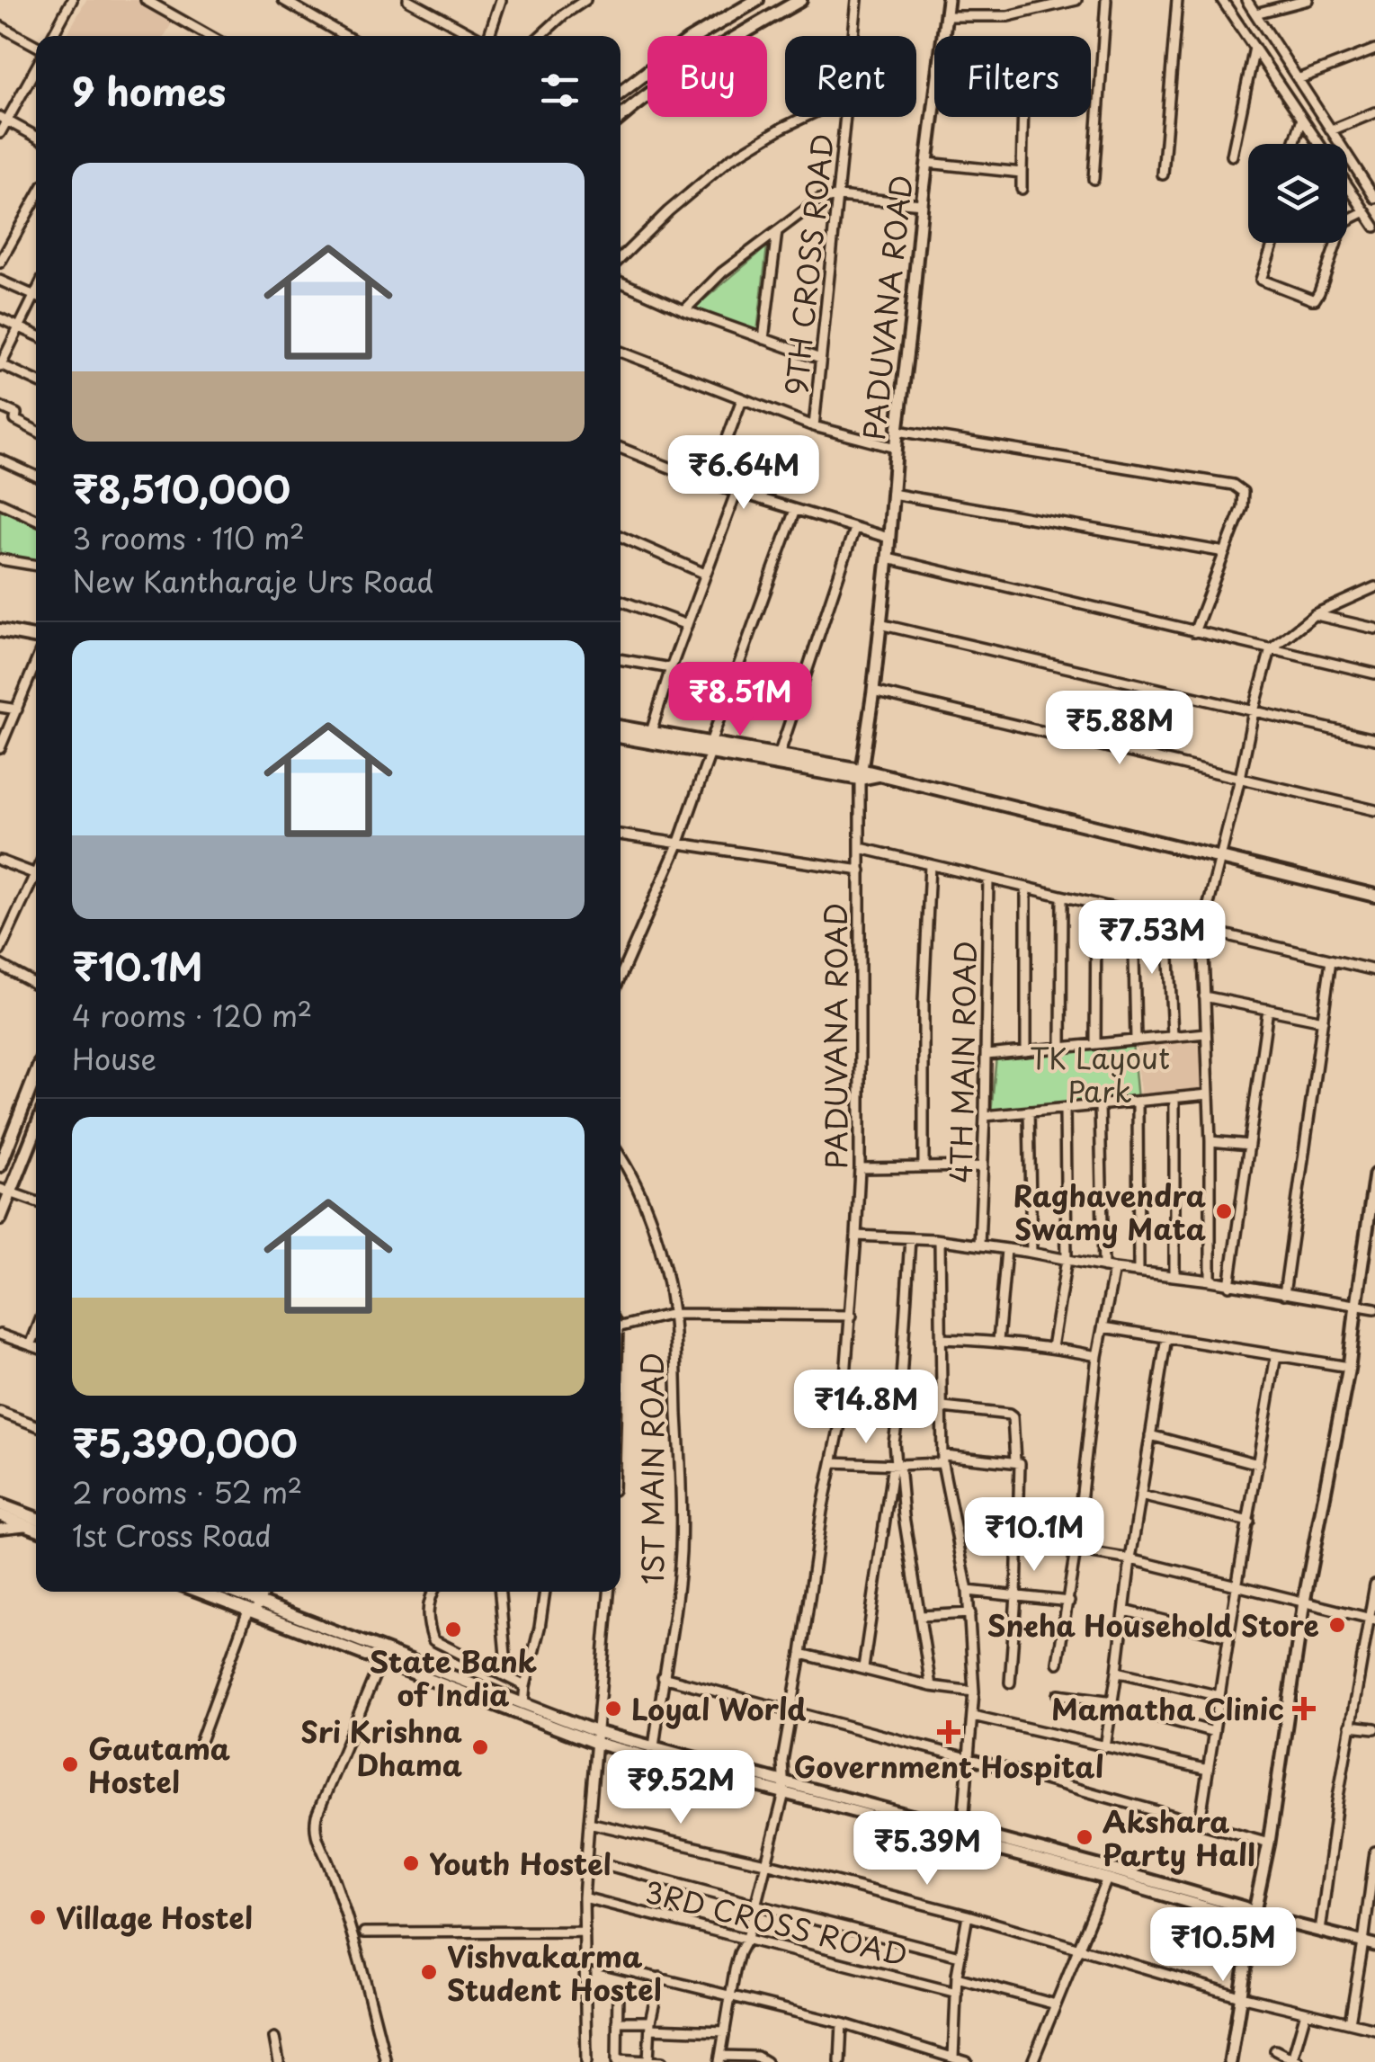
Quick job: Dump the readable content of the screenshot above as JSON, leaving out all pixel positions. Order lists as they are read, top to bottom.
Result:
{
  "streets": {
    "street": [
      "9TH CROSS ROAD",
      "PADUVANA ROAD",
      "4TH MAIN ROAD",
      "1ST MAIN ROAD",
      "3RD CROSS ROAD"
    ]
  },
  "crossings": [
    ["PADUVANA ROAD", "3RD CROSS ROAD"]
  ],
  "parks": ["TK Layout Park"],
  "places": {
    "other": [
      "Raghavendra Swamy Mata",
      "Sneha Household Store",
      "State Bank of India",
      "Loyal World",
      "Sri Krishna Dhama",
      "Gautama Hostel",
      "Akshara Party Hall",
      "Youth Hostel",
      "Village Hostel",
      "Vishvakarma Student Hostel"
    ],
    "health": ["Mamatha Clinic", "Government Hospital"]
  },
  "page": {
    "chip": ["Buy", "Rent", "Filters"],
    "heading": "9 homes",
    "list": [
      {
        "name": "₹8,510,000",
        "note": "3 rooms · 110 m² · New Kantharaje Urs Road"
      },
      {
        "name": "₹10.1M",
        "note": "4 rooms · 120 m² · House"
      },
      {
        "name": "₹5,390,000",
        "note": "2 rooms · 52 m² · 1st Cross Road"
      }
    ],
    "price": [
      "₹6.64M",
      "₹8.51M",
      "₹5.88M",
      "₹7.53M",
      "₹14.8M",
      "₹10.1M",
      "₹9.52M",
      "₹5.39M",
      "₹10.5M"
    ]
  }
}
